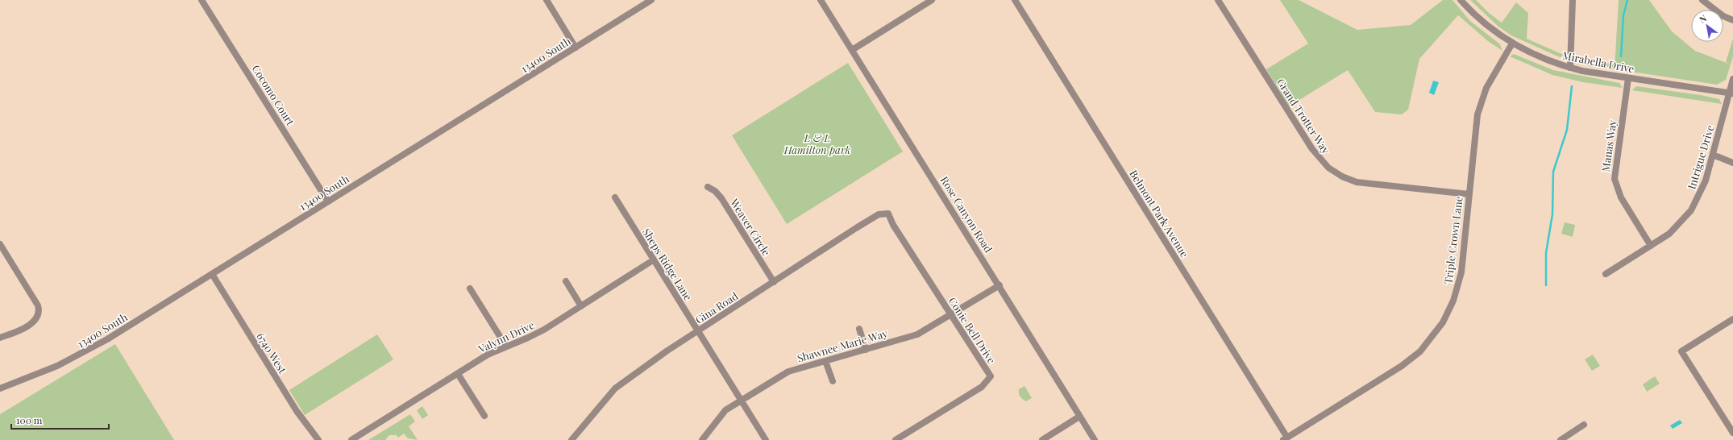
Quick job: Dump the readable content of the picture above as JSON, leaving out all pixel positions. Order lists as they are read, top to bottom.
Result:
{
  "streets": {
    "street": [
      "13400 South",
      "Mirabella Drive",
      "Cocomo Court",
      "Grand Trotter Way",
      "Manas Way",
      "Intrigue Drive",
      "Belmont Park Avenue",
      "Rose Canyon Road",
      "Weaver Circle",
      "Triple Crown Lane",
      "Sheps Ridge Lane",
      "Gina Road",
      "Conie Bell Drive",
      "Valynn Drive",
      "Shawnee Marie Way",
      "6740 West"
    ]
  },
  "crossings": [
    ["13400 South", "Cocomo Court"],
    ["13400 South", "6740 West"],
    ["Mirabella Drive", "Manas Way"],
    ["Mirabella Drive", "Intrigue Drive"],
    ["Mirabella Drive", "Triple Crown Lane"],
    ["Grand Trotter Way", "Triple Crown Lane"],
    ["Manas Way", "Intrigue Drive"],
    ["Belmont Park Avenue", "Triple Crown Lane"],
    ["Rose Canyon Road", "Shawnee Marie Way"],
    ["Weaver Circle", "Gina Road"],
    ["Sheps Ridge Lane", "Gina Road"],
    ["Sheps Ridge Lane", "Valynn Drive"],
    ["Sheps Ridge Lane", "Shawnee Marie Way"],
    ["Gina Road", "Conie Bell Drive"],
    ["Conie Bell Drive", "Shawnee Marie Way"]
  ],
  "parks": ["L & L Hamilton park"],
  "scale_bar": "100 m",
  "north": "top left"
}
